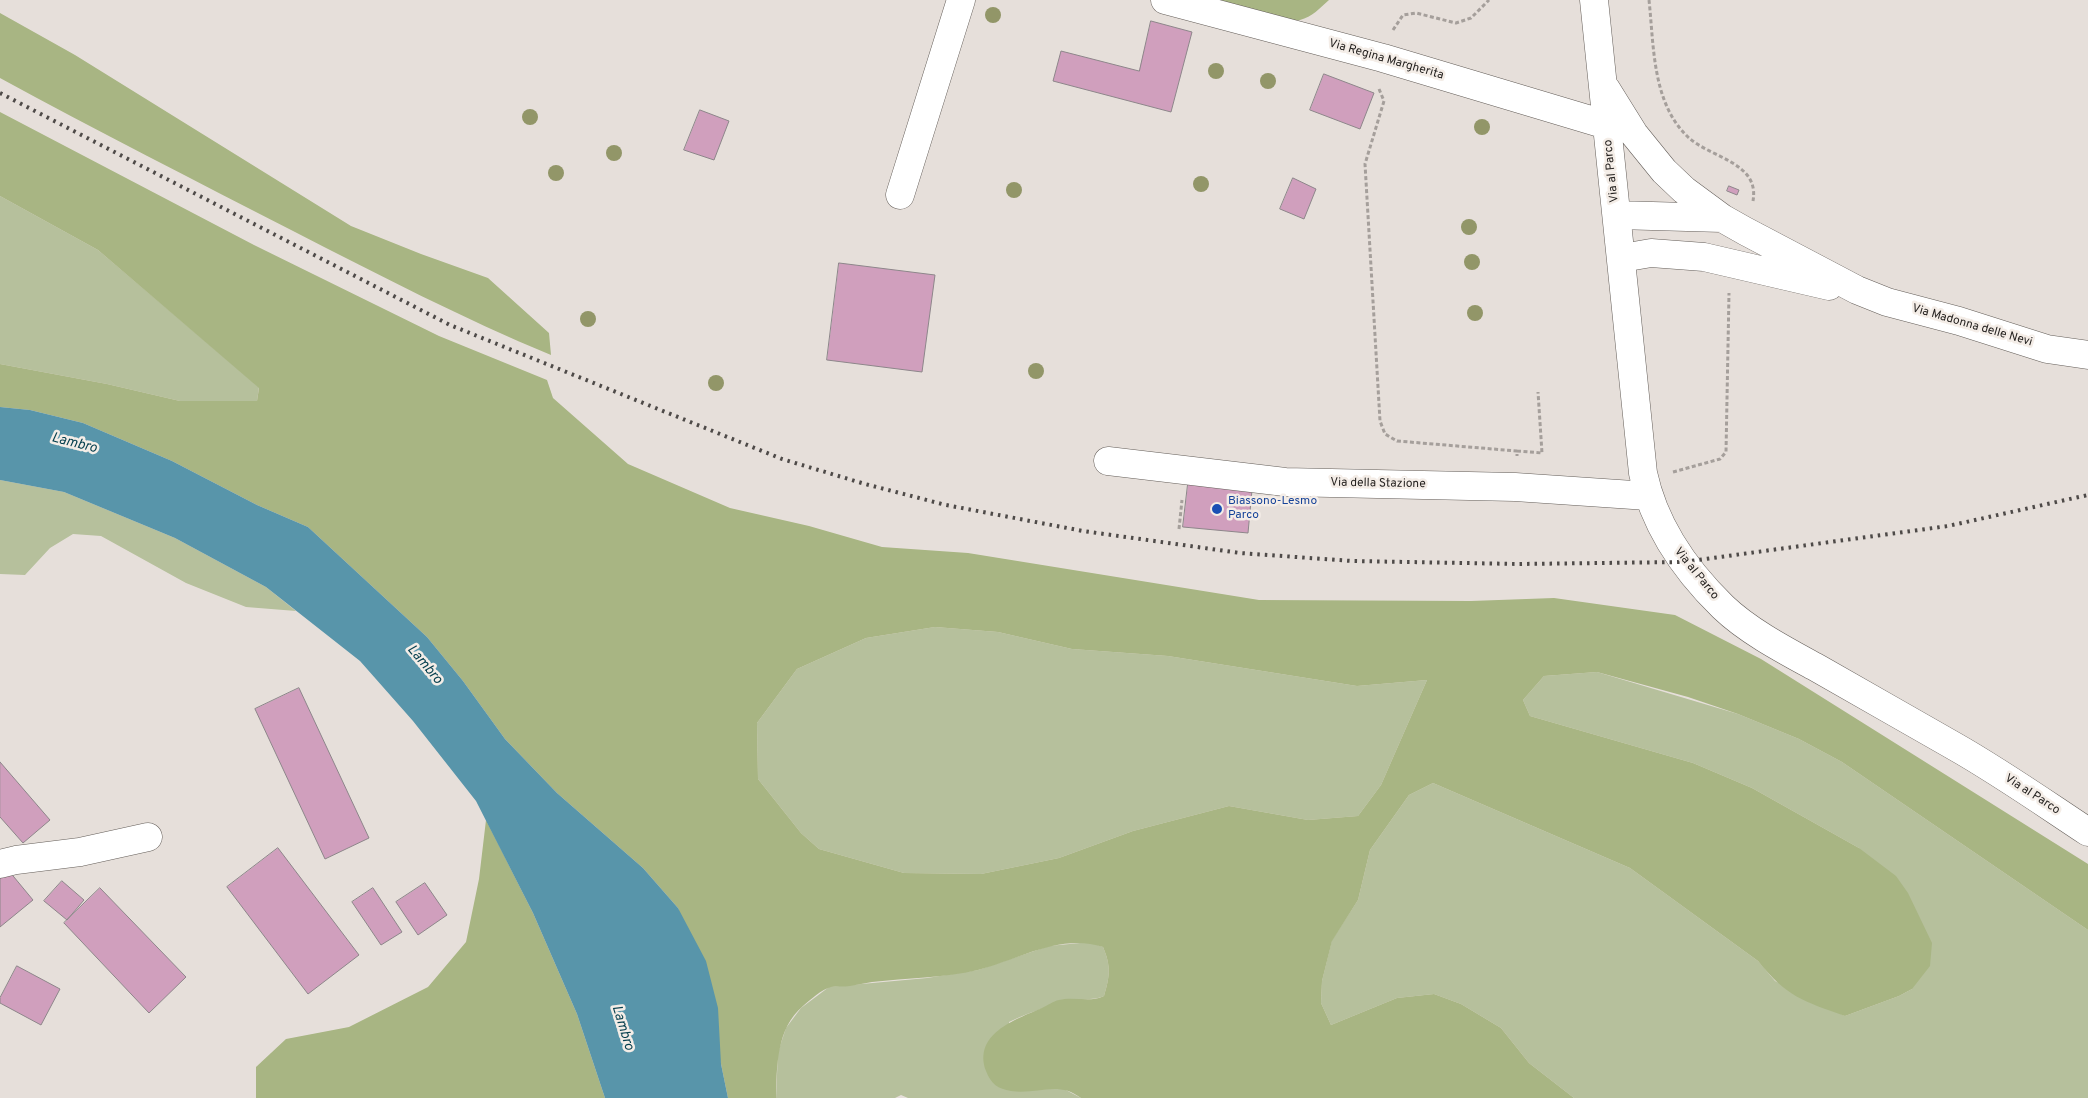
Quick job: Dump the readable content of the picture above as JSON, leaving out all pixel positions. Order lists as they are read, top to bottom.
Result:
{
  "streets": {
    "street": [
      "Via Regina Margherita",
      "Via al Parco",
      "Via Madonna delle Nevi",
      "Via della Stazione"
    ]
  },
  "crossings": [
    ["Via Regina Margherita", "Via al Parco"],
    ["Via al Parco", "Via Madonna delle Nevi"],
    ["Via al Parco", "Via della Stazione"]
  ],
  "water": ["Lambro"],
  "places": ["Biassono-Lesmo Parco"]
}
